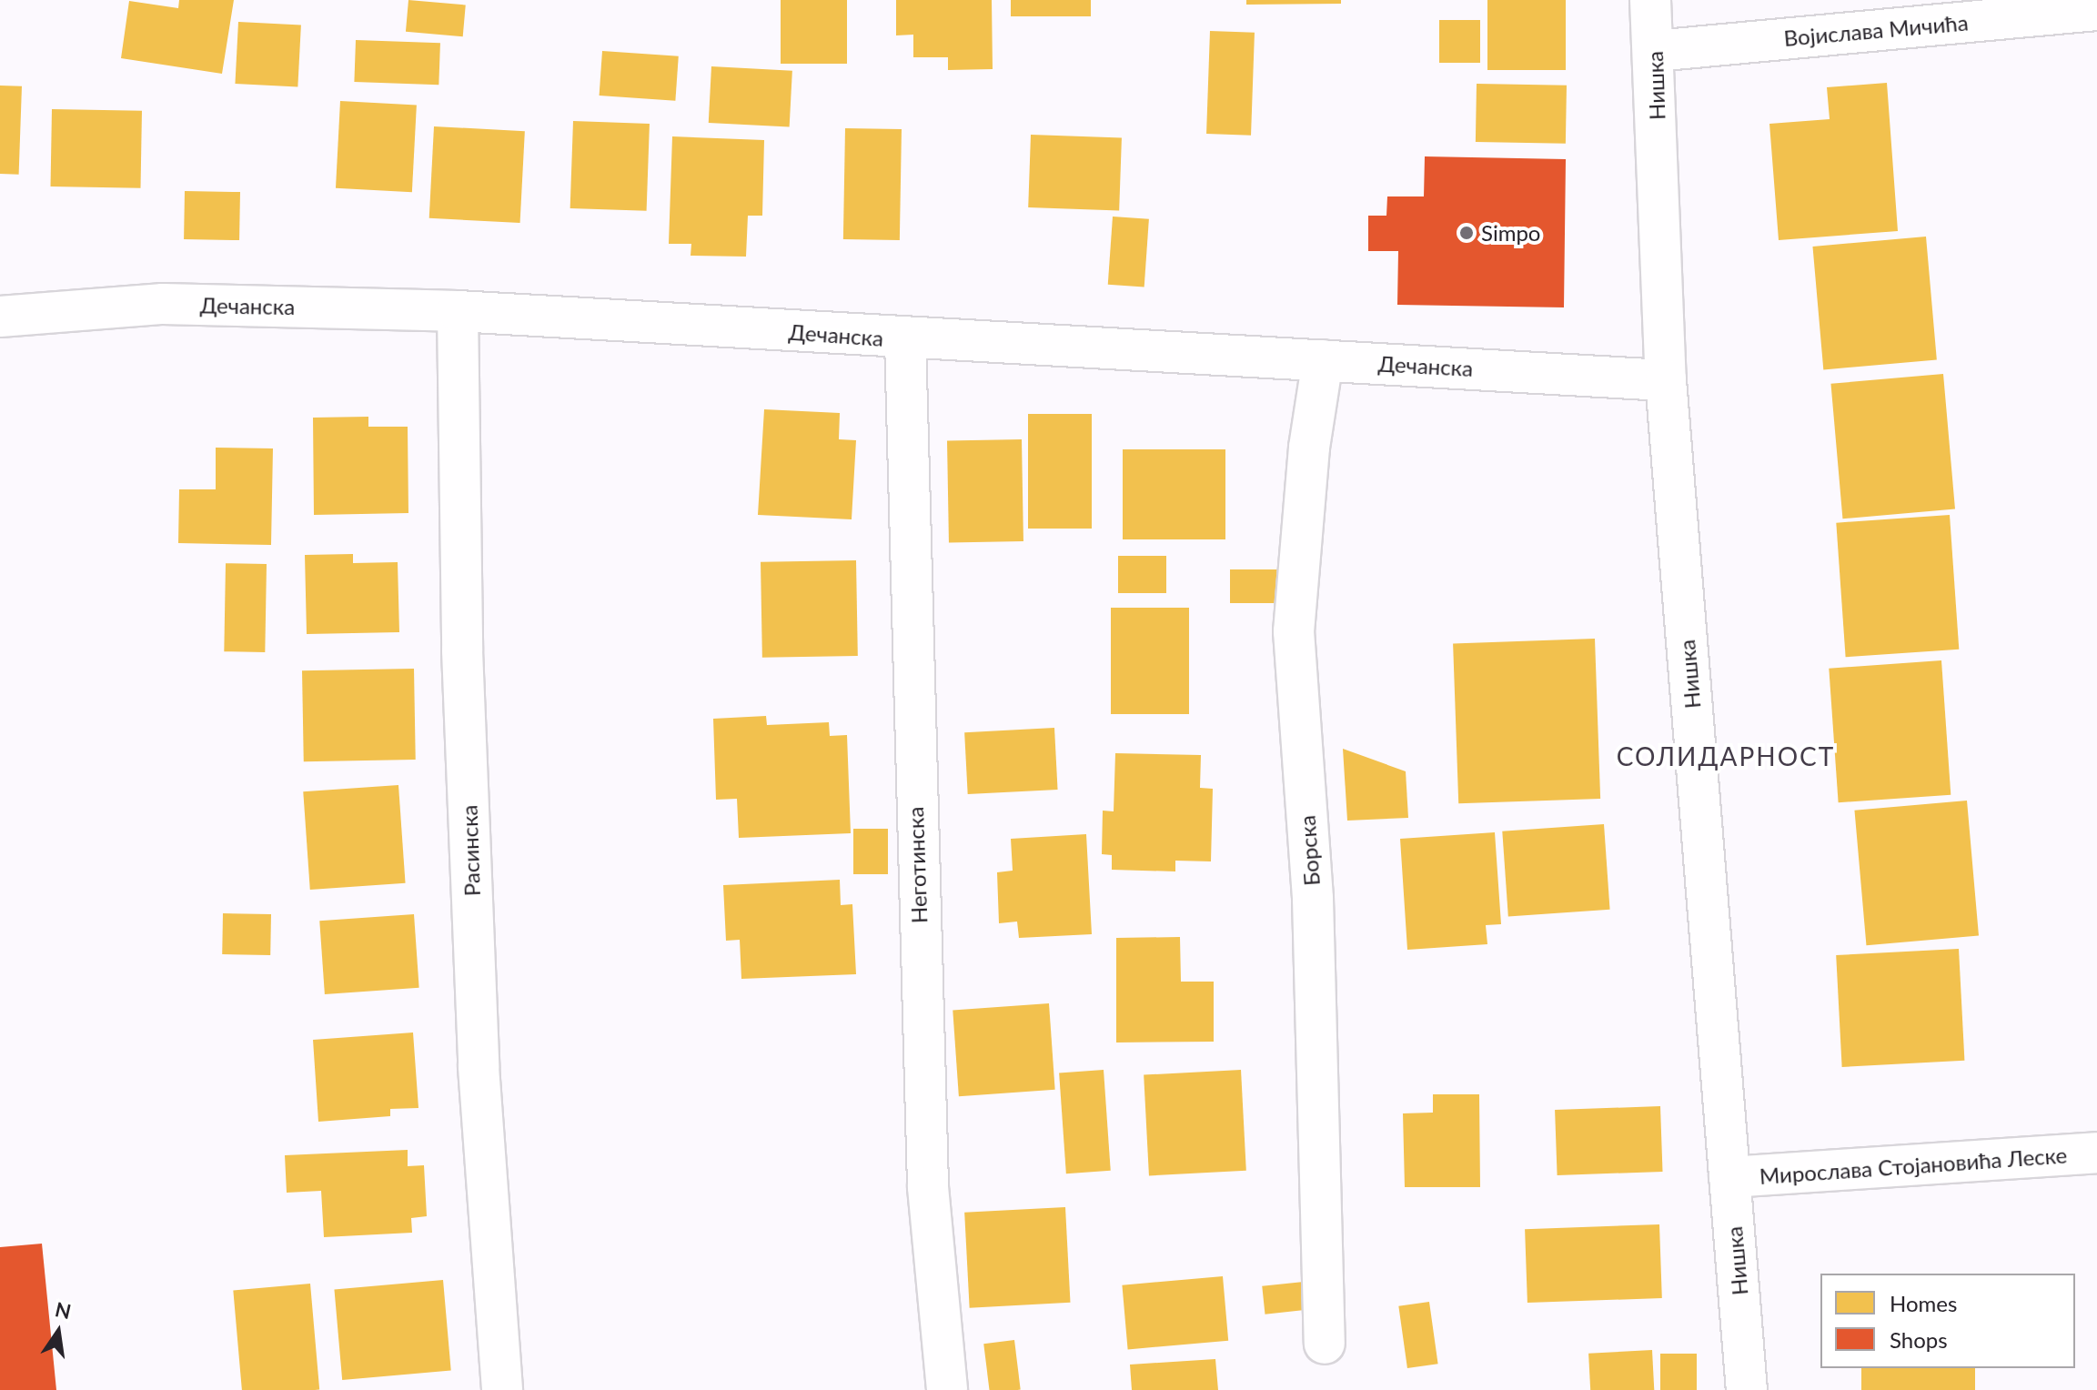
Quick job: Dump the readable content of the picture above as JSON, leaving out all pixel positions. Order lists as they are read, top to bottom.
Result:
{
  "streets": {
    "street": [
      "Војислава Мичића",
      "Нишка",
      "Дечанска",
      "Расинска",
      "Борска",
      "Неготинска",
      "Мирослава Стојановића Леске"
    ]
  },
  "crossings": [
    ["Војислава Мичића", "Нишка"],
    ["Нишка", "Дечанска"],
    ["Нишка", "Мирослава Стојановића Леске"],
    ["Дечанска", "Расинска"],
    ["Дечанска", "Борска"],
    ["Дечанска", "Неготинска"]
  ],
  "districts": ["СОЛИДАРНОСТ"],
  "places": ["Simpo"],
  "legend": ["Homes", "Shops"],
  "north": "top"
}
